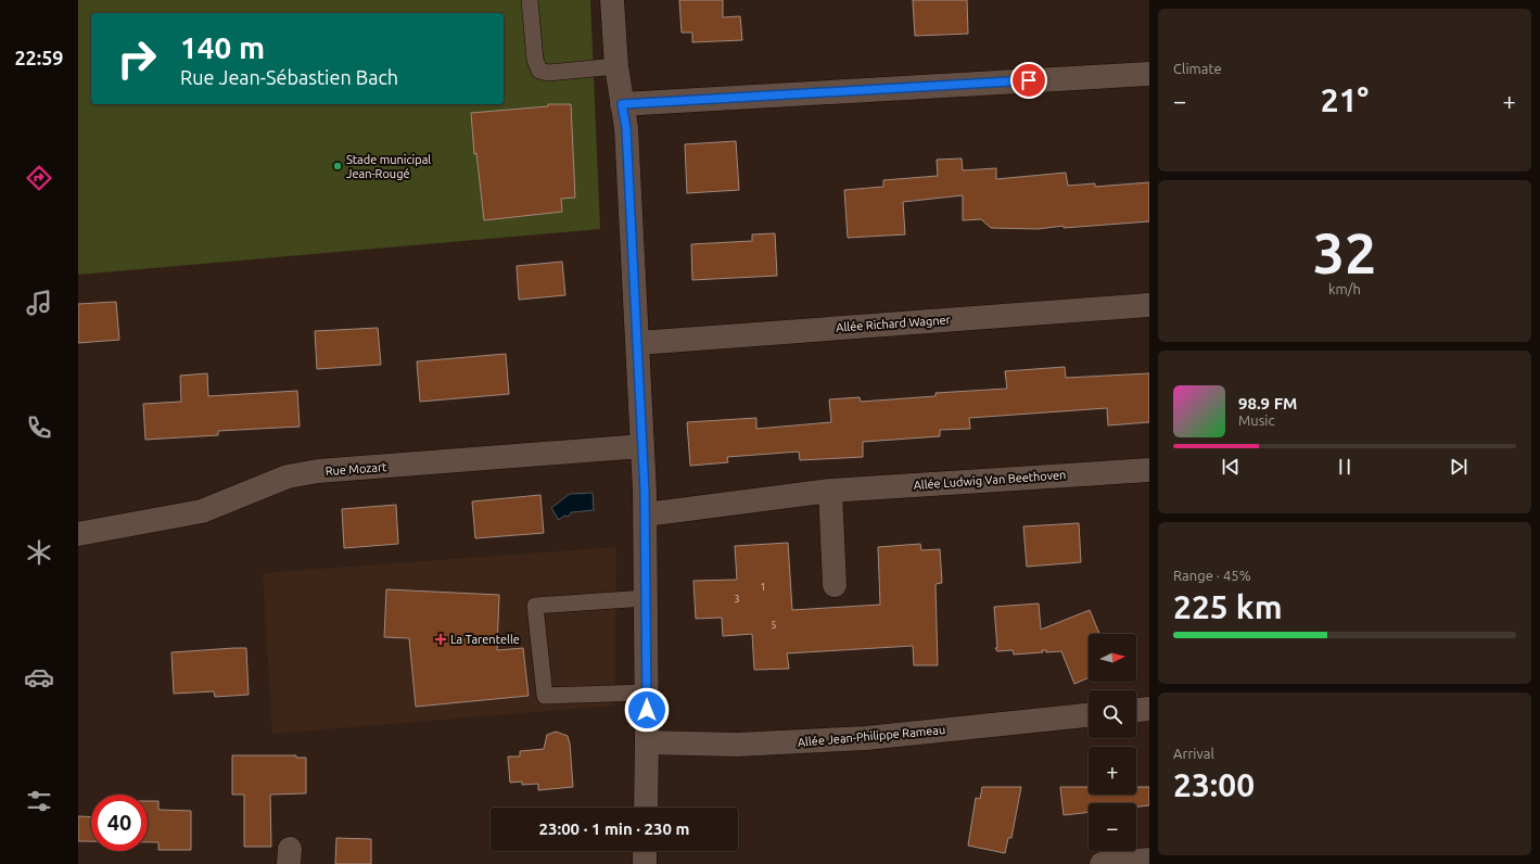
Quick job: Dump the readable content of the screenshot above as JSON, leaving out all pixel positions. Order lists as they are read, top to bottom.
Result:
{
  "streets": {
    "street": [
      "Allée Richard Wagner",
      "Rue Mozart",
      "Allée Ludwig Van Beethoven",
      "Allée Jean-Philippe Rameau"
    ]
  },
  "places": {
    "other": ["Stade municipal Jean-Rougé"],
    "health": ["La Tarentelle"]
  },
  "house_numbers": ["1", "3", "5"],
  "north": "right",
  "page": {
    "tabs": "22:59",
    "tile": [
      "Climate",
      ["32", "km/h"],
      ["Range · 45%", "225 km"],
      ["Arrival", "23:00"]
    ],
    "turn": ["140 m", "Rue Jean-Sébastien Bach"],
    "heat": ["−", "21°", "+"],
    "song": ["98.9 FM", "Music"],
    "map_buttons": ["+", "−"],
    "limit": "40",
    "trip": "23:00 · 1 min · 230 m"
  }
}
